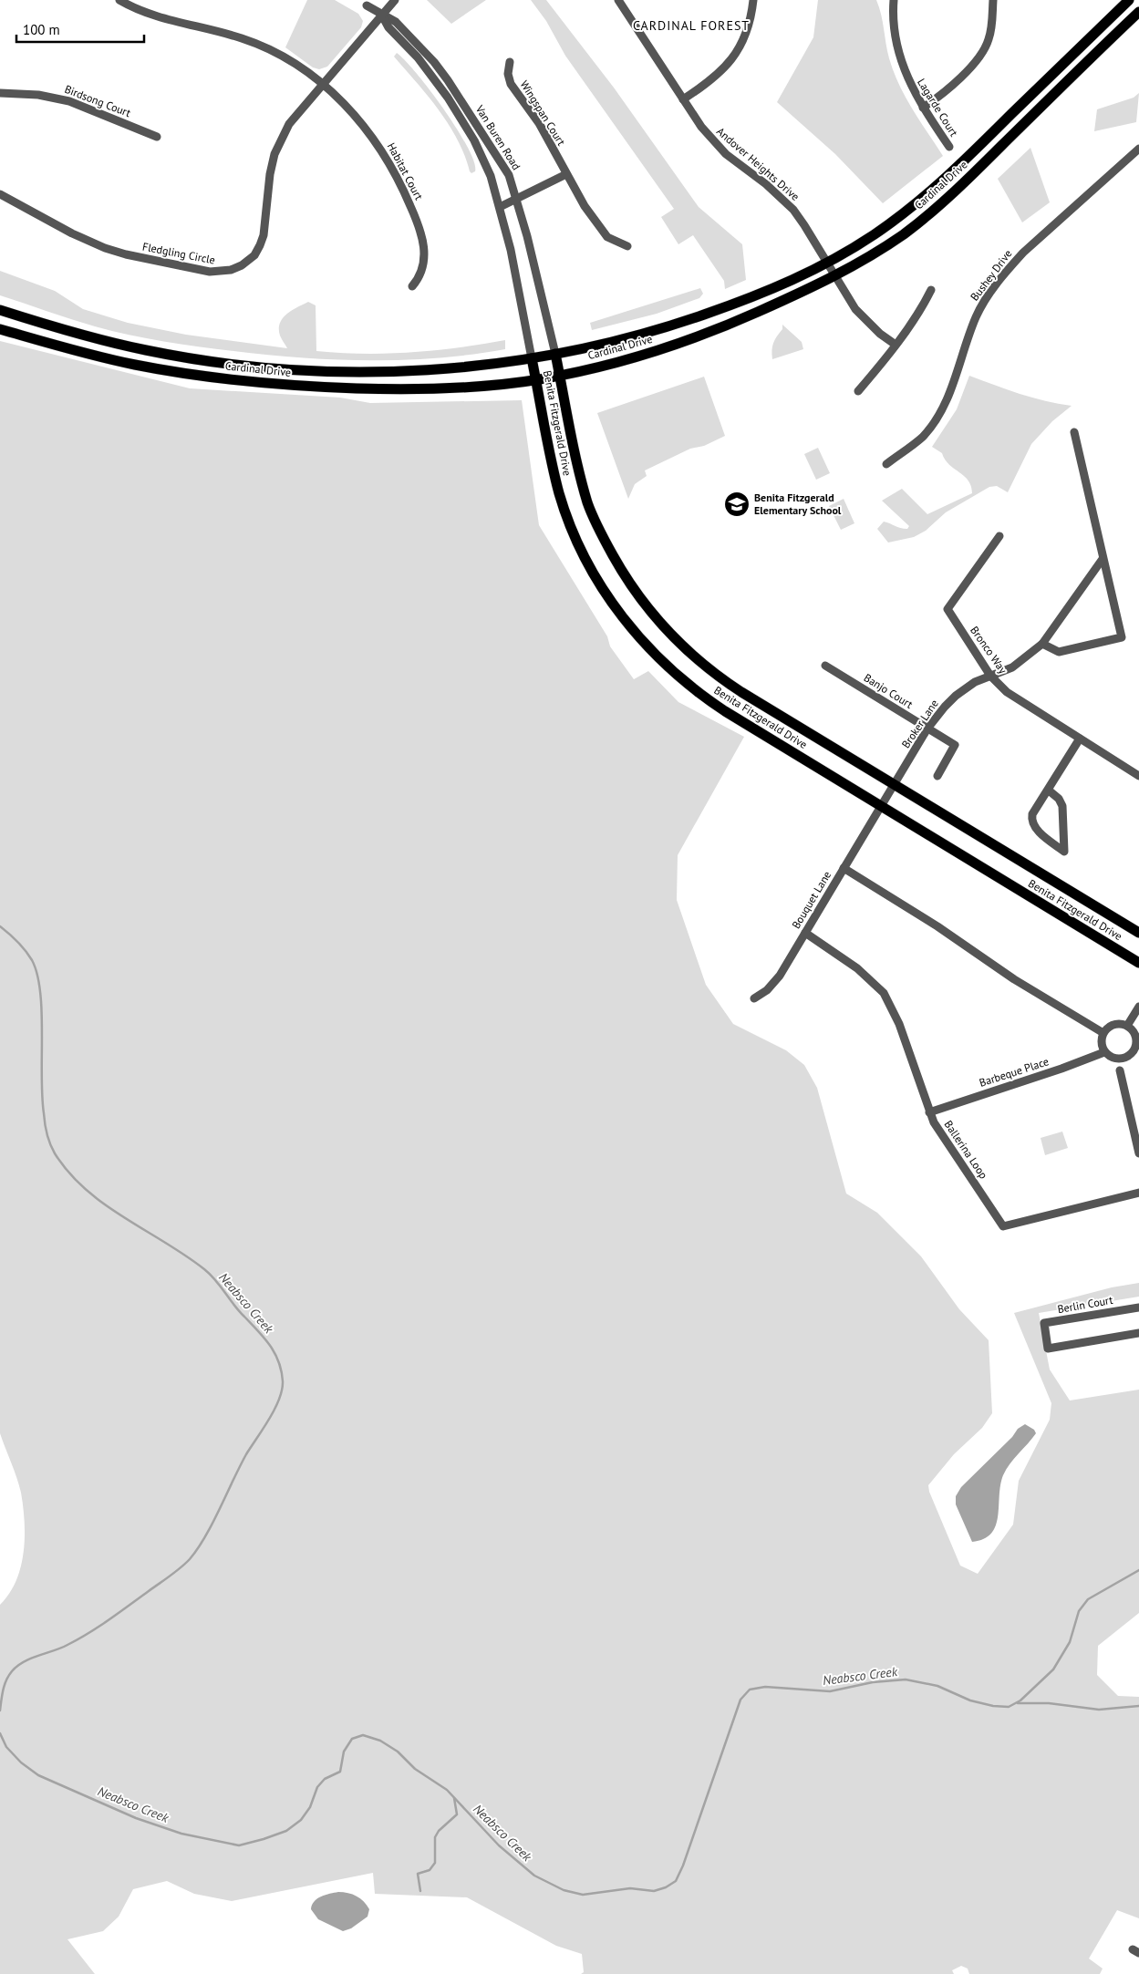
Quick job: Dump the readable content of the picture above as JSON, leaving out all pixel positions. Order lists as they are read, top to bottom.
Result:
{
  "streets": {
    "main road": ["Cardinal Drive", "Benita Fitzgerald Drive"],
    "street": [
      "Birdsong Court",
      "Lagarde Court",
      "Wingspan Court",
      "Van Buren Road",
      "Andover Heights Drive",
      "Habitat Court",
      "Fledgling Circle",
      "Bushey Drive",
      "Bronco Way",
      "Banjo Court",
      "Broker Lane",
      "Bouquet Lane",
      "Barbeque Place",
      "Ballerina Loop",
      "Berlin Court"
    ]
  },
  "crossings": [
    ["Van Buren Road", "Cardinal Drive"],
    ["Van Buren Road", "Fledgling Circle"],
    ["Van Buren Road", "Benita Fitzgerald Drive"],
    ["Andover Heights Drive", "Cardinal Drive"],
    ["Habitat Court", "Fledgling Circle"],
    ["Cardinal Drive", "Benita Fitzgerald Drive"],
    ["Benita Fitzgerald Drive", "Broker Lane"],
    ["Benita Fitzgerald Drive", "Bouquet Lane"],
    ["Bronco Way", "Broker Lane"],
    ["Banjo Court", "Broker Lane"],
    ["Broker Lane", "Bouquet Lane"],
    ["Bouquet Lane", "Ballerina Loop"],
    ["Barbeque Place", "Ballerina Loop"]
  ],
  "districts": ["CARDINAL FOREST"],
  "water": ["Neabsco Creek"],
  "places": {
    "school or university": ["Benita Fitzgerald Elementary School"]
  },
  "scale_bar": "100 m"
}
